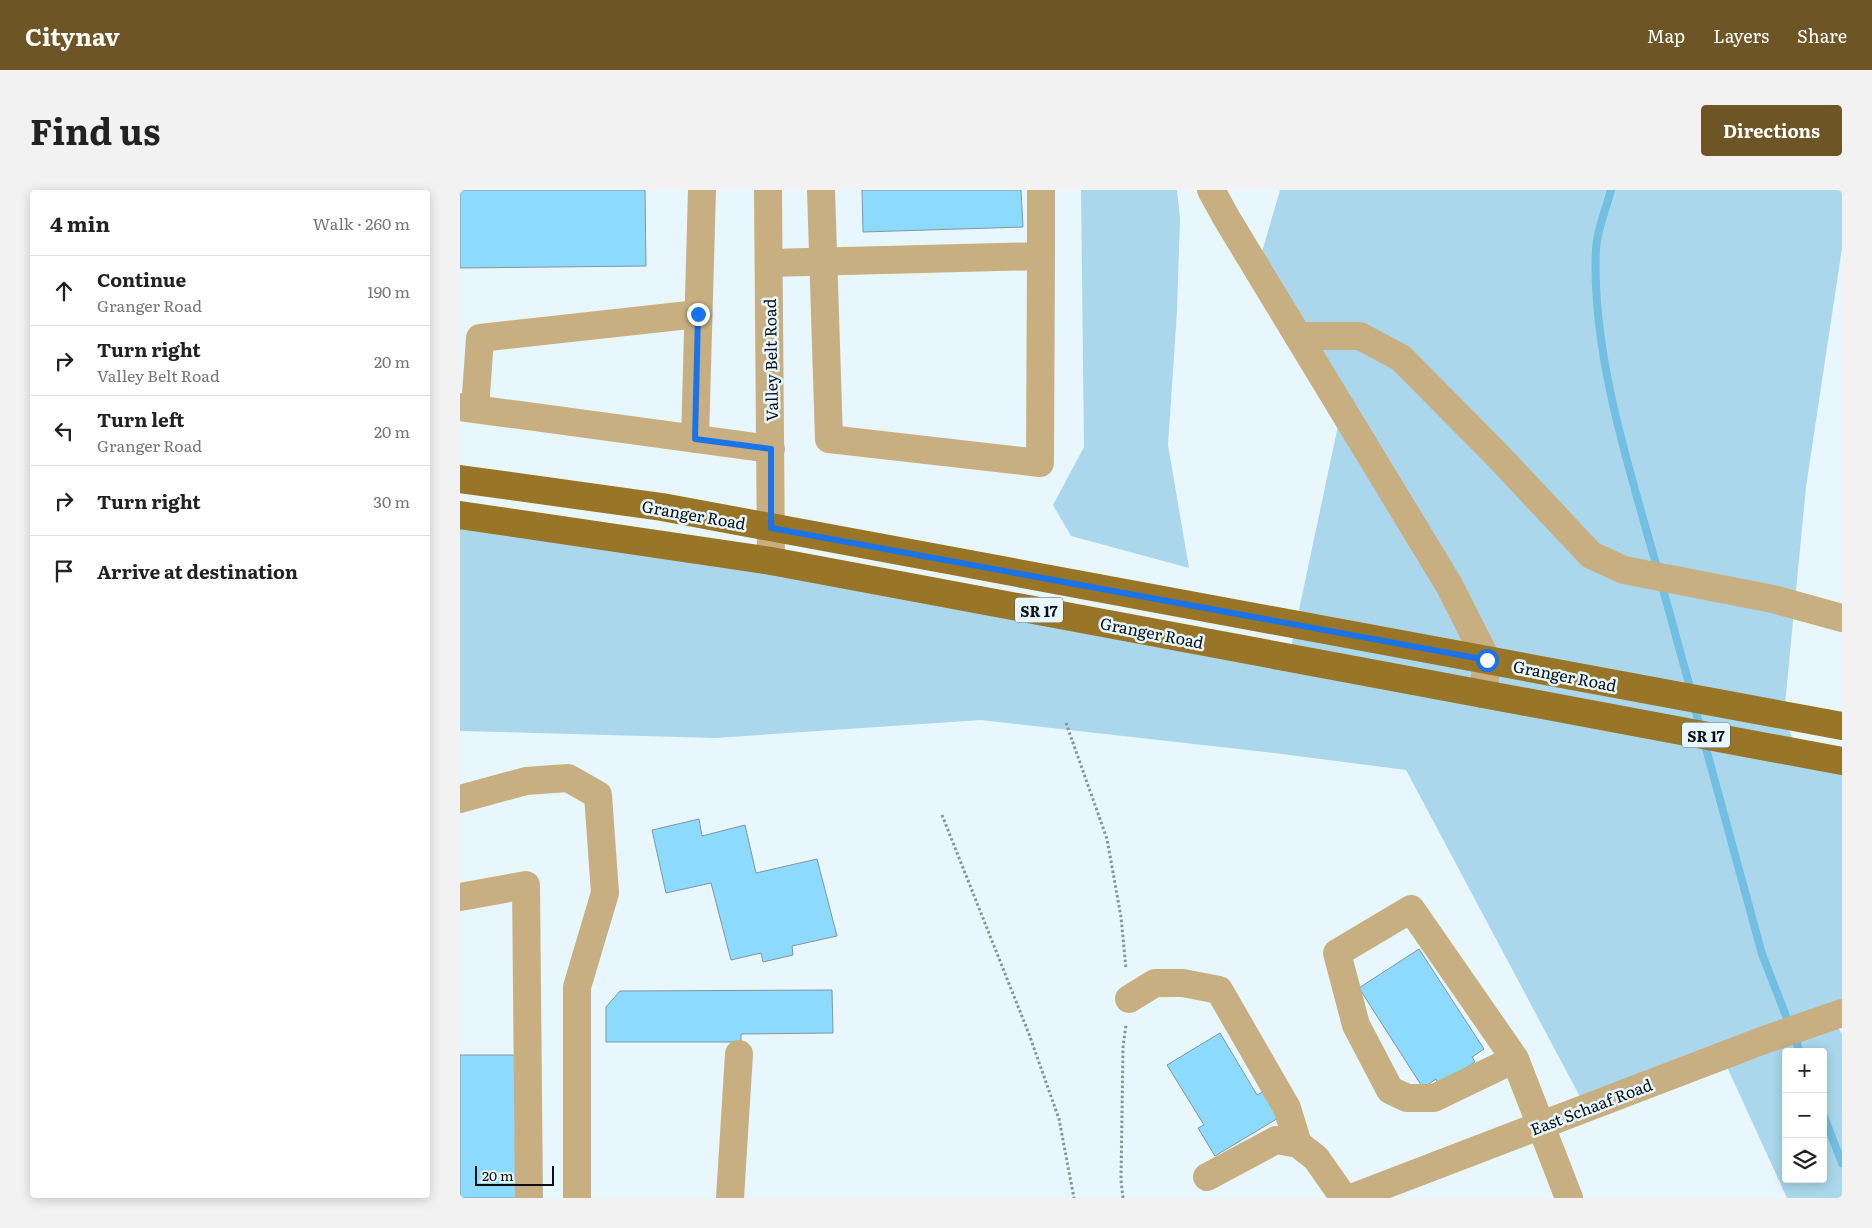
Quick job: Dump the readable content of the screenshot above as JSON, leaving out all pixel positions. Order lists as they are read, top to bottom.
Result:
{
  "streets": {
    "main road": ["Granger Road", "SR 17"],
    "street": ["Valley Belt Road", "East Schaaf Road"]
  },
  "crossings": [
    ["Valley Belt Road", "Granger Road"]
  ],
  "scale_bar": "20 m",
  "page": {
    "header": "Citynav",
    "nav": ["Map", "Layers", "Share"],
    "title": "Find us",
    "buttons": "Directions",
    "heading": ["4 min", "Walk · 260 m"],
    "list": [
      ["Continue", "Granger Road", "190 m"],
      ["Turn right", "Valley Belt Road", "20 m"],
      ["Turn left", "Granger Road", "20 m"],
      ["Turn right", "30 m"],
      "Arrive at destination"
    ],
    "map_buttons": ["+", "−"],
    "scale": "20 m"
  }
}
